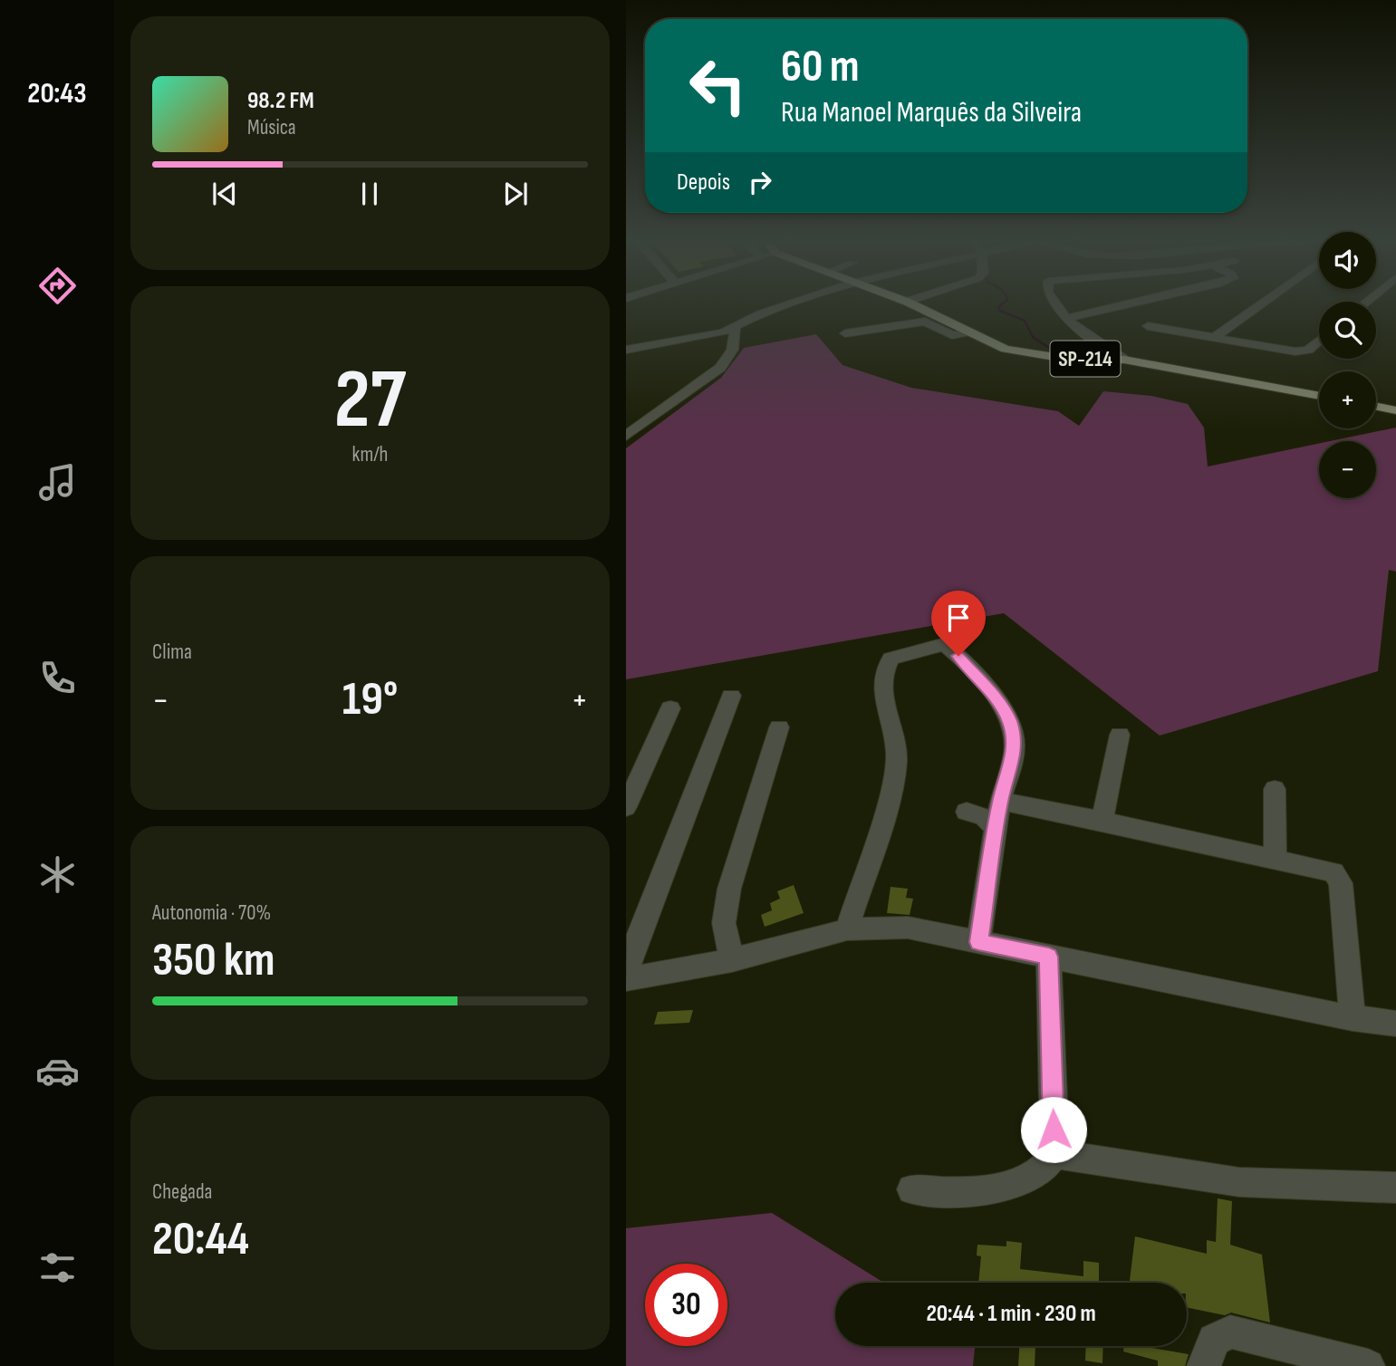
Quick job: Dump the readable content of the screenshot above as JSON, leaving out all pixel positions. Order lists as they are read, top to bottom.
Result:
{
  "streets": {
    "main road": ["SP-214"]
  },
  "page": {
    "tabs": "20:43",
    "turn": ["60 m", "Rua Manoel Marquês da Silveira"],
    "song": ["98.2 FM", "Música"],
    "then": "Depois",
    "map_buttons": ["+", "−"],
    "tile": [
      ["27", "km/h"],
      "Clima",
      ["Autonomia · 70%", "350 km"],
      ["Chegada", "20:44"]
    ],
    "heat": ["−", "19°", "+"],
    "limit": "30",
    "trip": "20:44 · 1 min · 230 m"
  }
}
